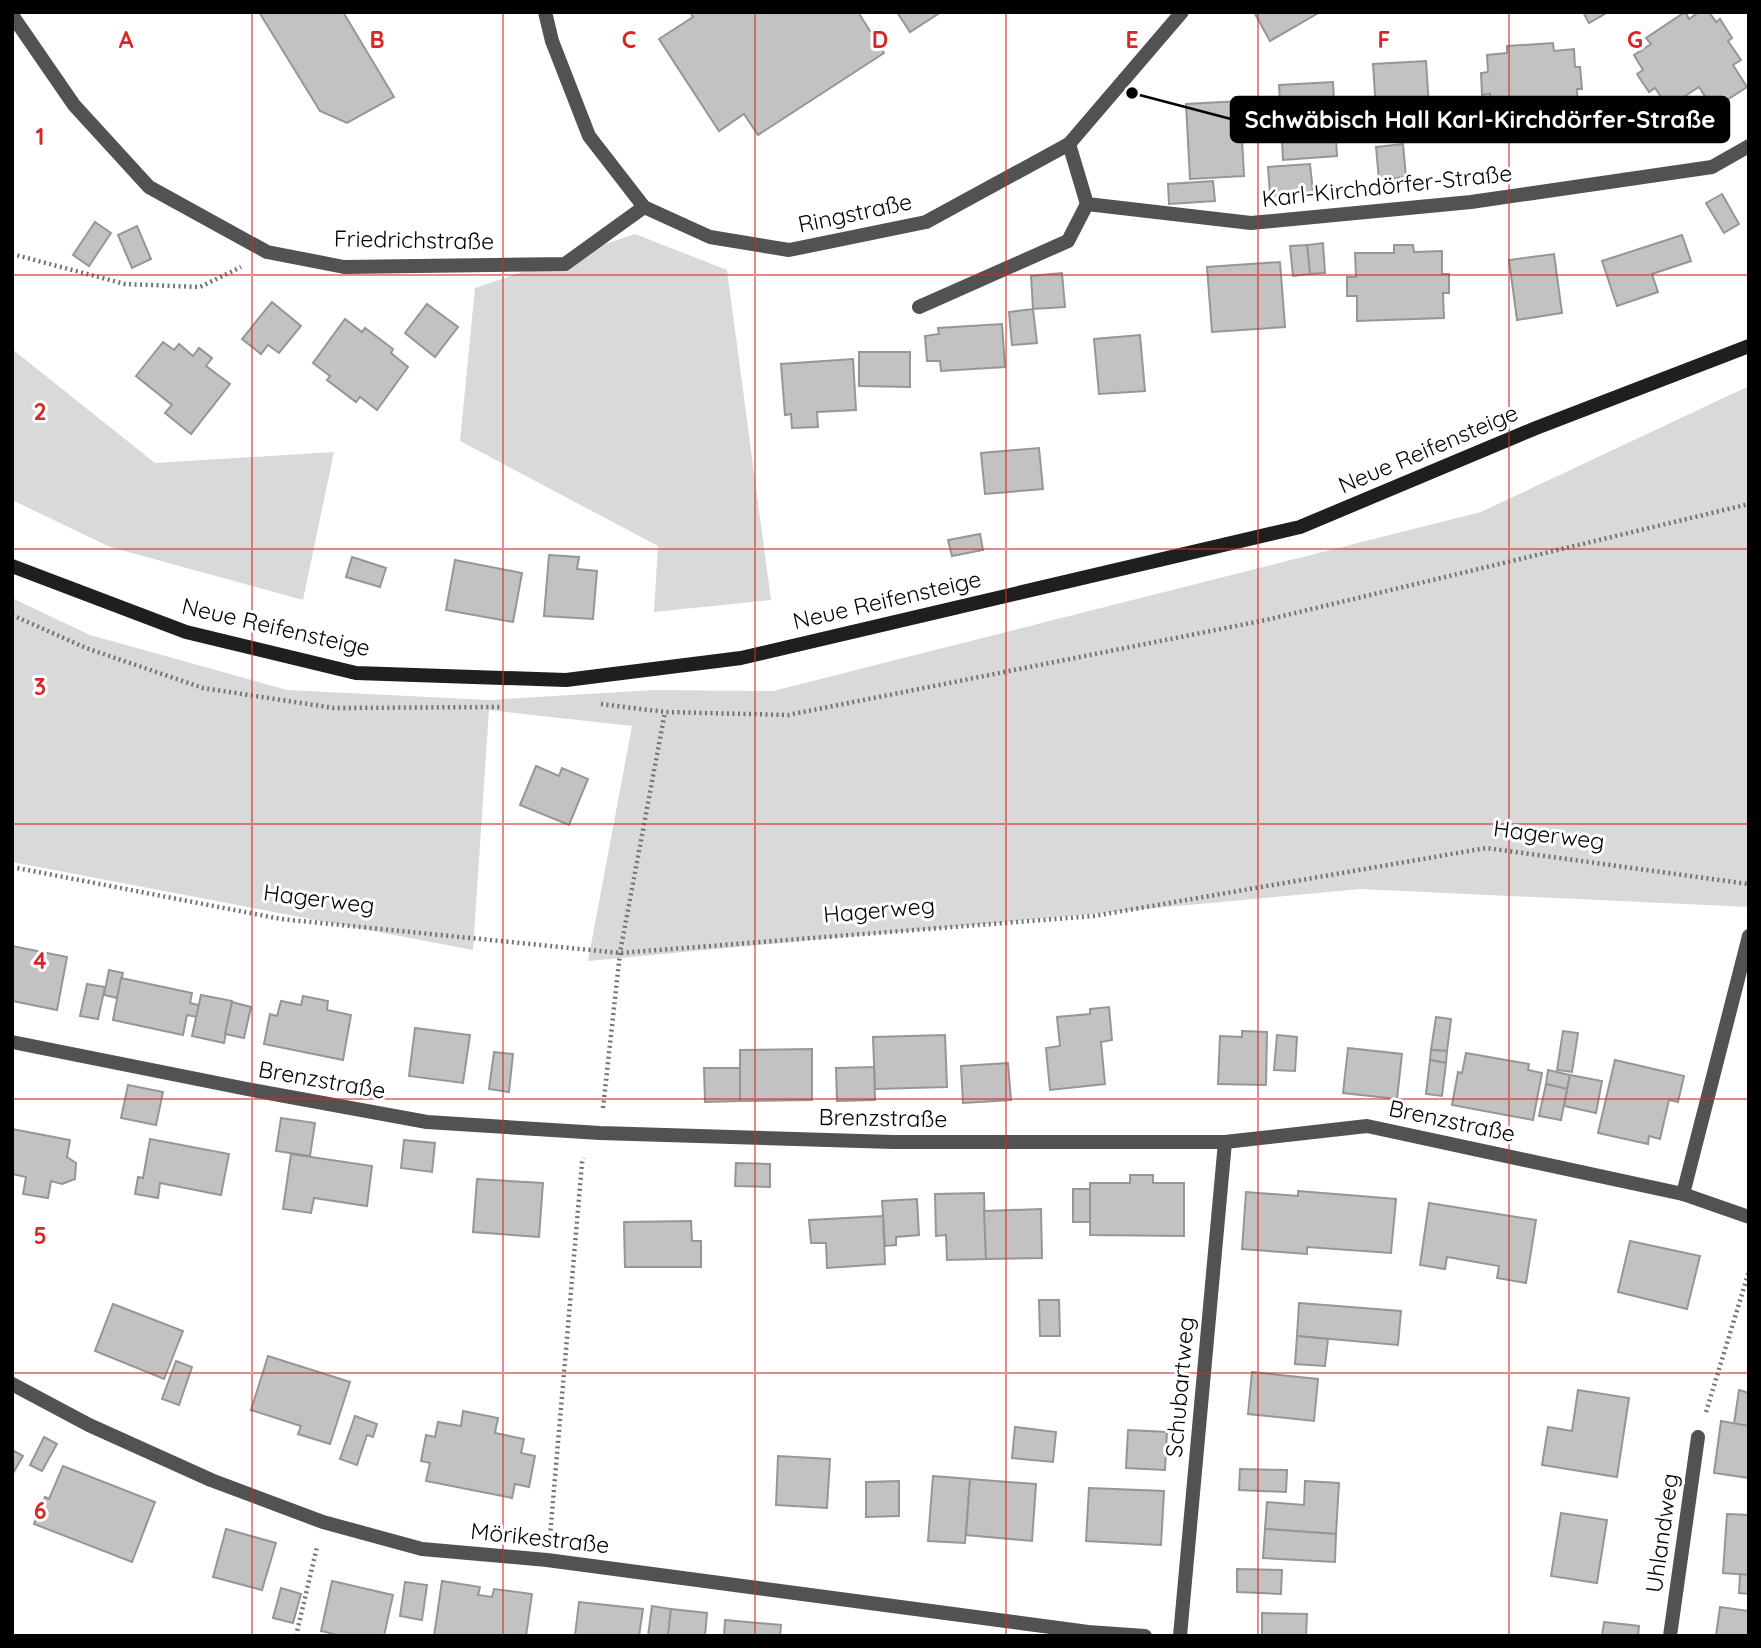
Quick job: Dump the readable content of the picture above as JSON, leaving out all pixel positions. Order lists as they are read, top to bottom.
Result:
{
  "streets": {
    "main road": ["Neue Reifensteige"],
    "street": [
      "Karl-Kirchdörfer-Straße",
      "Ringstraße",
      "Friedrichstraße",
      "Brenzstraße",
      "Schubartweg",
      "Uhlandweg",
      "Mörikestraße"
    ],
    "path": ["Hagerweg"]
  },
  "crossings": [
    ["Ringstraße", "Friedrichstraße"],
    ["Brenzstraße", "Schubartweg"]
  ],
  "places": ["Schwäbisch Hall Karl-Kirchdörfer-Straße"],
  "grid": {
    "columns": [
      "A",
      "B",
      "C",
      "D",
      "E",
      "F",
      "G"
    ],
    "rows": [
      "1",
      "2",
      "3",
      "4",
      "5",
      "6"
    ]
  }
}
